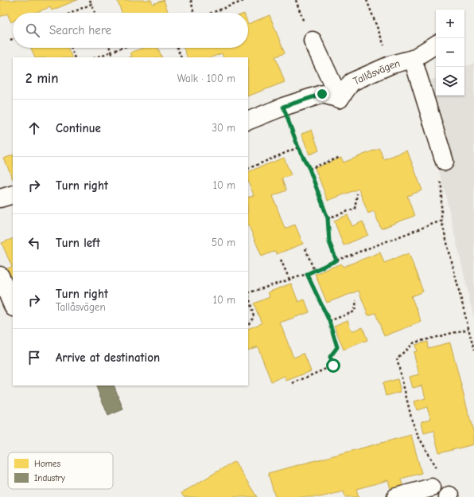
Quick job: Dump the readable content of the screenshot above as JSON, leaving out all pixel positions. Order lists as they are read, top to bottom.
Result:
{
  "streets": {
    "street": ["Tallåsvägen"]
  },
  "legend": ["Homes", "Industry"],
  "page": {
    "map_buttons": ["+", "−"],
    "search": "Search here",
    "heading": ["2 min", "Walk · 100 m"],
    "list": [
      ["Continue", "30 m"],
      ["Turn right", "10 m"],
      ["Turn left", "50 m"],
      ["Turn right", "Tallåsvägen", "10 m"],
      "Arrive at destination"
    ]
  }
}
